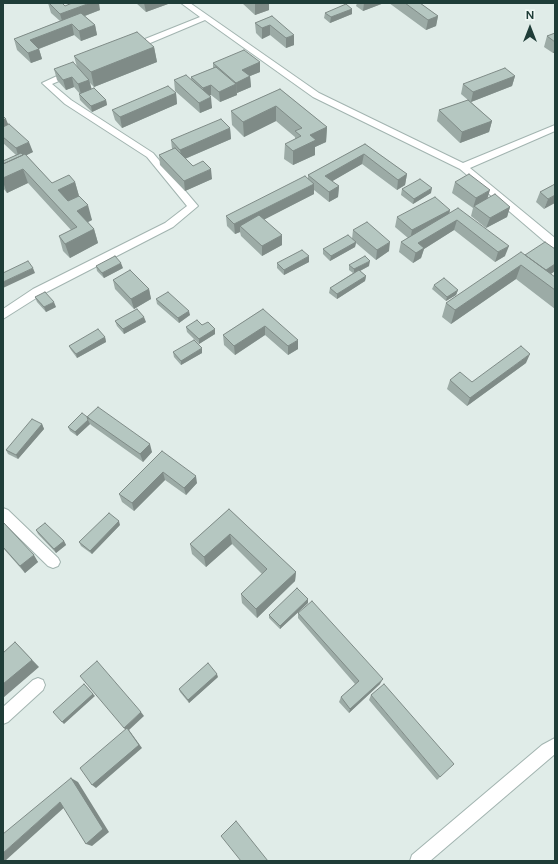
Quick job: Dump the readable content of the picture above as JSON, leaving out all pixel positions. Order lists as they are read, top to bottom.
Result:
{
  "north": "top"
}
